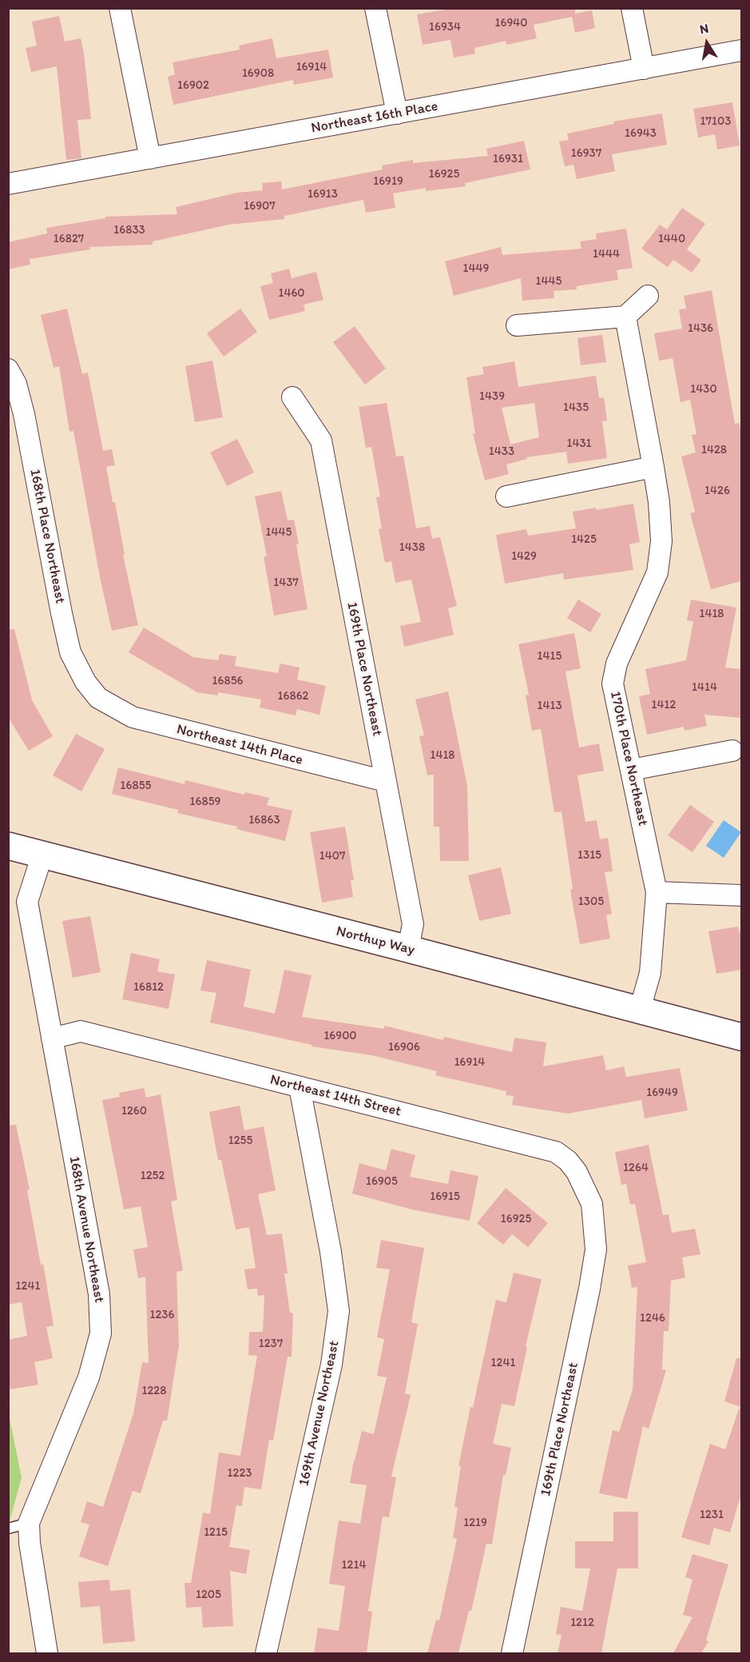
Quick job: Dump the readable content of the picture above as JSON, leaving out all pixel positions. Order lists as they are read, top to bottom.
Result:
{
  "streets": {
    "street": [
      "Northeast 16th Place",
      "168th Place Northeast",
      "169th Place Northeast",
      "Northeast 14th Place",
      "170th Place Northeast",
      "Northup Way",
      "Northeast 14th Street",
      "168th Avenue Northeast",
      "169th Avenue Northeast"
    ]
  },
  "crossings": [
    ["168th Place Northeast", "Northeast 14th Place"],
    ["169th Place Northeast", "Northeast 14th Place"],
    ["169th Place Northeast", "Northup Way"],
    ["169th Place Northeast", "Northeast 14th Street"],
    ["170th Place Northeast", "Northup Way"],
    ["Northup Way", "168th Avenue Northeast"],
    ["Northeast 14th Street", "168th Avenue Northeast"],
    ["Northeast 14th Street", "169th Avenue Northeast"]
  ],
  "house_numbers": [
    "16940",
    "16934",
    "16914",
    "16908",
    "16902",
    "17103",
    "16943",
    "16937",
    "16931",
    "16925",
    "16919",
    "16913",
    "16907",
    "16833",
    "16827",
    "1440",
    "1444",
    "1449",
    "1445",
    "1460",
    "1436",
    "1430",
    "1439",
    "1435",
    "1431",
    "1428",
    "1433",
    "1426",
    "1445",
    "1425",
    "1438",
    "1429",
    "1437",
    "1418",
    "1415",
    "16856",
    "1414",
    "16862",
    "1412",
    "1413",
    "1418",
    "16855",
    "16859",
    "16863",
    "1315",
    "1407",
    "1305",
    "16812",
    "16900",
    "16906",
    "16914",
    "16949",
    "1260",
    "1255",
    "1264",
    "1252",
    "16905",
    "16915",
    "16925",
    "1241",
    "1236",
    "1246",
    "1237",
    "1241",
    "1228",
    "1223",
    "1231",
    "1219",
    "1215",
    "1214",
    "1205",
    "1212"
  ],
  "north": "top"
}
